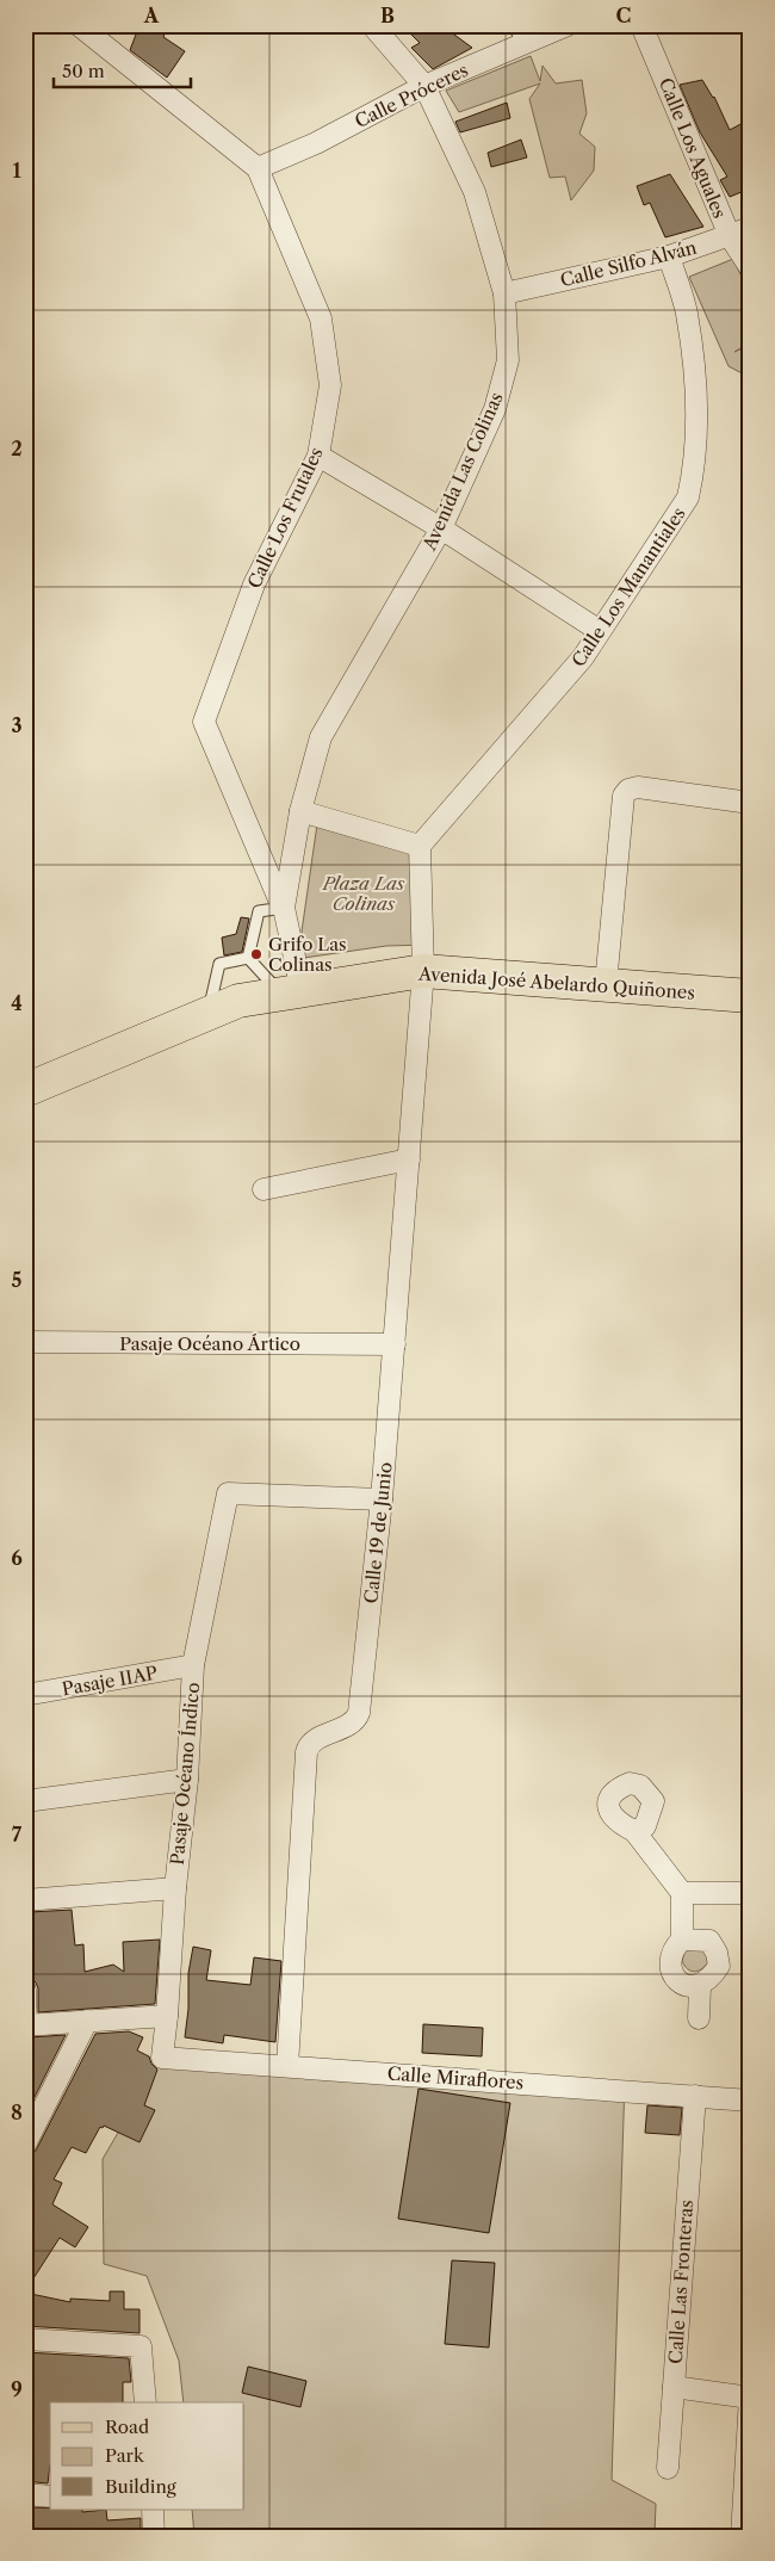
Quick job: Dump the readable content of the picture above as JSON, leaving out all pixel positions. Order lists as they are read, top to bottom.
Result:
{
  "streets": {
    "main road": ["Avenida José Abelardo Quiñones"],
    "street": [
      "Calle Próceres",
      "Calle Los Aguales",
      "Calle Silfo Alván",
      "Avenida Las Colinas",
      "Calle Los Frutales",
      "Calle Los Manantiales",
      "Pasaje Océano Ártico",
      "Calle 19 de Junio",
      "Pasaje IIAP",
      "Pasaje Océano Índico",
      "Calle Miraflores",
      "Calle Las Fronteras"
    ]
  },
  "crossings": [
    ["Calle Próceres", "Avenida Las Colinas"],
    ["Calle Próceres", "Calle Los Frutales"],
    ["Calle Los Aguales", "Calle Silfo Alván"],
    ["Calle Silfo Alván", "Avenida Las Colinas"],
    ["Calle Silfo Alván", "Calle Los Manantiales"],
    ["Avenida Las Colinas", "Calle Los Frutales"],
    ["Avenida Las Colinas", "Avenida José Abelardo Quiñones"],
    ["Avenida José Abelardo Quiñones", "Calle 19 de Junio"],
    ["Pasaje Océano Ártico", "Calle 19 de Junio"],
    ["Calle 19 de Junio", "Pasaje Océano Índico"],
    ["Calle 19 de Junio", "Calle Miraflores"],
    ["Pasaje IIAP", "Pasaje Océano Índico"],
    ["Pasaje Océano Índico", "Calle Miraflores"],
    ["Calle Miraflores", "Calle Las Fronteras"]
  ],
  "parks": ["Plaza Las Colinas"],
  "places": ["Grifo Las Colinas"],
  "legend": ["Road", "Park", "Building"],
  "scale_bar": "50 m",
  "grid": {
    "columns": ["A", "B", "C"],
    "rows": [
      "1",
      "2",
      "3",
      "4",
      "5",
      "6",
      "7",
      "8",
      "9"
    ]
  }
}
